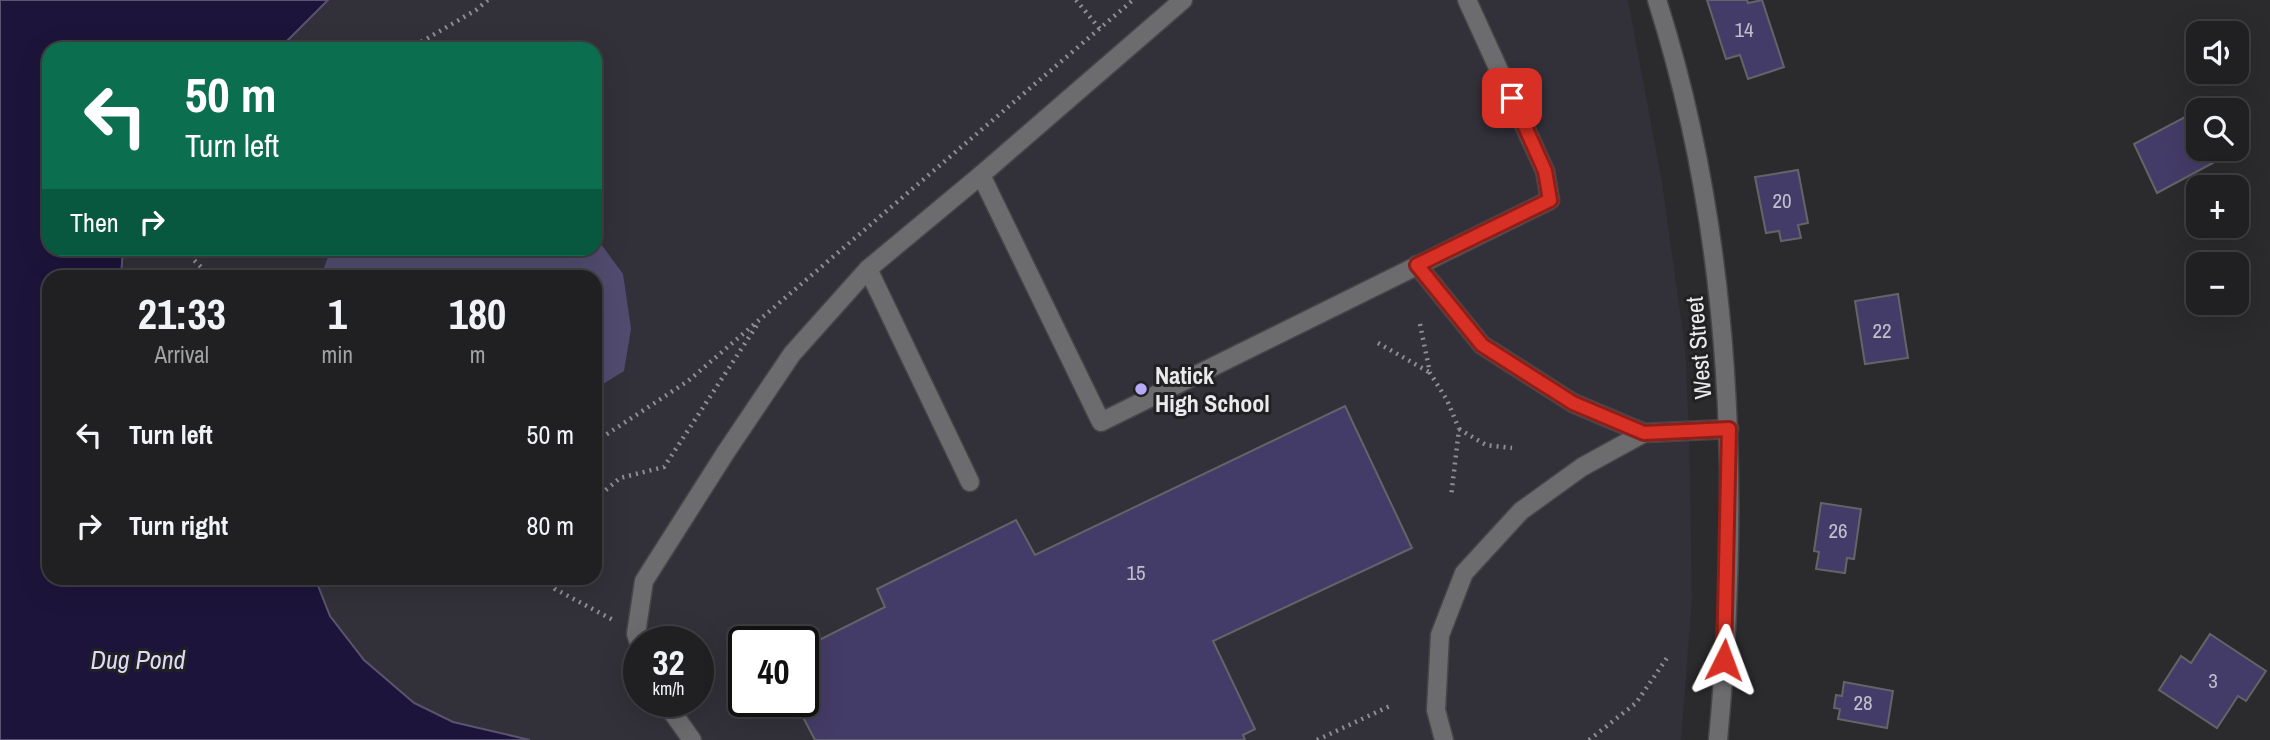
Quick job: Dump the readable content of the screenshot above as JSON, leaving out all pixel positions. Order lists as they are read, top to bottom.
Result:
{
  "streets": {
    "street": ["West Street"]
  },
  "water": ["Dug Pond"],
  "places": ["Natick High School"],
  "house_numbers": [
    "14",
    "20",
    "22",
    "26",
    "15",
    "3",
    "28"
  ],
  "page": {
    "map_buttons": ["+", "−"],
    "turn": ["50 m", "Turn left"],
    "then": "Then",
    "eta": [
      "21:33",
      "Arrival",
      "1",
      "min",
      "180",
      "m"
    ],
    "list": [
      {
        "name": "Turn left",
        "value": "50 m"
      },
      {
        "name": "Turn right",
        "value": "80 m"
      }
    ],
    "speed": "32 km/h",
    "limit": "40"
  }
}
